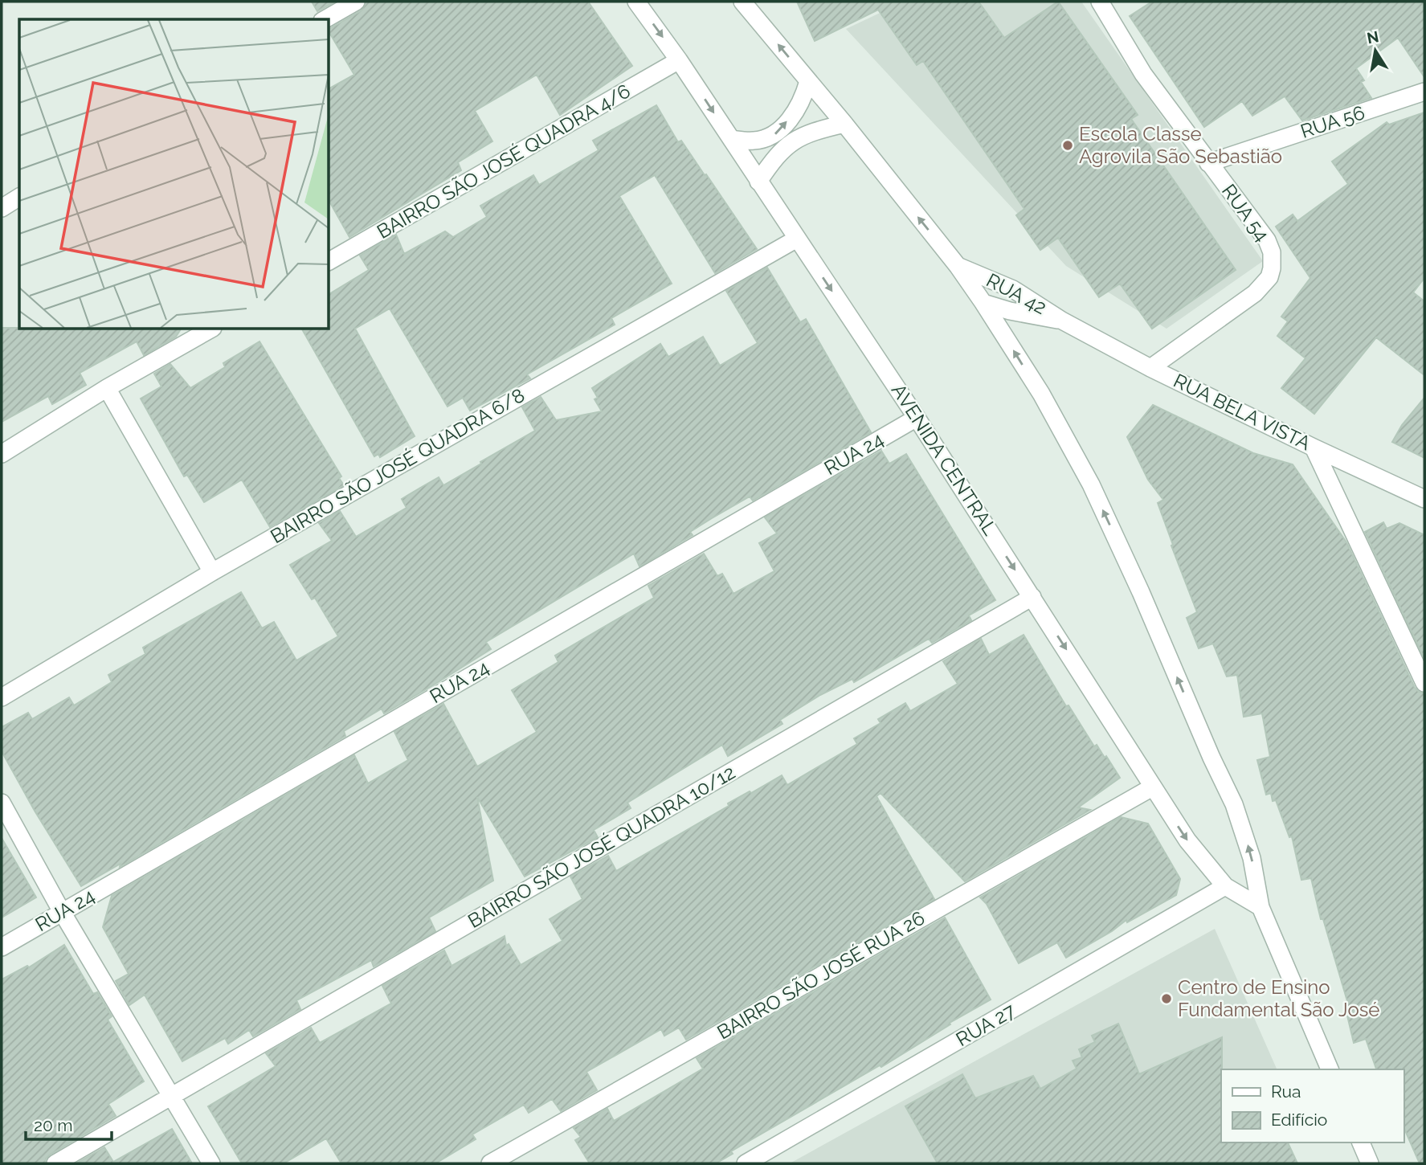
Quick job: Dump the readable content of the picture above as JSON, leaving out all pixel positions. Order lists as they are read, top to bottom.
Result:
{
  "streets": {
    "street": [
      "RUA 56",
      "BAIRRO SÃO JOSÉ QUADRA 4/6",
      "RUA 54",
      "RUA 42",
      "RUA BELA VISTA",
      "RUA 24",
      "AVENIDA CENTRAL",
      "BAIRRO SÃO JOSÉ QUADRA 6/8",
      "BAIRRO SÃO JOSÉ QUADRA 10/12",
      "BAIRRO SÃO JOSÉ RUA 26",
      "RUA 27"
    ]
  },
  "crossings": [
    ["RUA 56", "RUA 54"],
    ["BAIRRO SÃO JOSÉ QUADRA 4/6", "AVENIDA CENTRAL"],
    ["RUA 54", "RUA BELA VISTA"],
    ["RUA 42", "RUA BELA VISTA"],
    ["RUA 24", "AVENIDA CENTRAL"],
    ["AVENIDA CENTRAL", "BAIRRO SÃO JOSÉ QUADRA 6/8"],
    ["AVENIDA CENTRAL", "BAIRRO SÃO JOSÉ QUADRA 10/12"],
    ["AVENIDA CENTRAL", "BAIRRO SÃO JOSÉ RUA 26"],
    ["AVENIDA CENTRAL", "RUA 27"]
  ],
  "places": ["Escola Classe Agrovila São Sebastião", "Centro de Ensino Fundamental São José"],
  "legend": ["Rua", "Edifício"],
  "scale_bar": "20 m",
  "north": "top"
}
